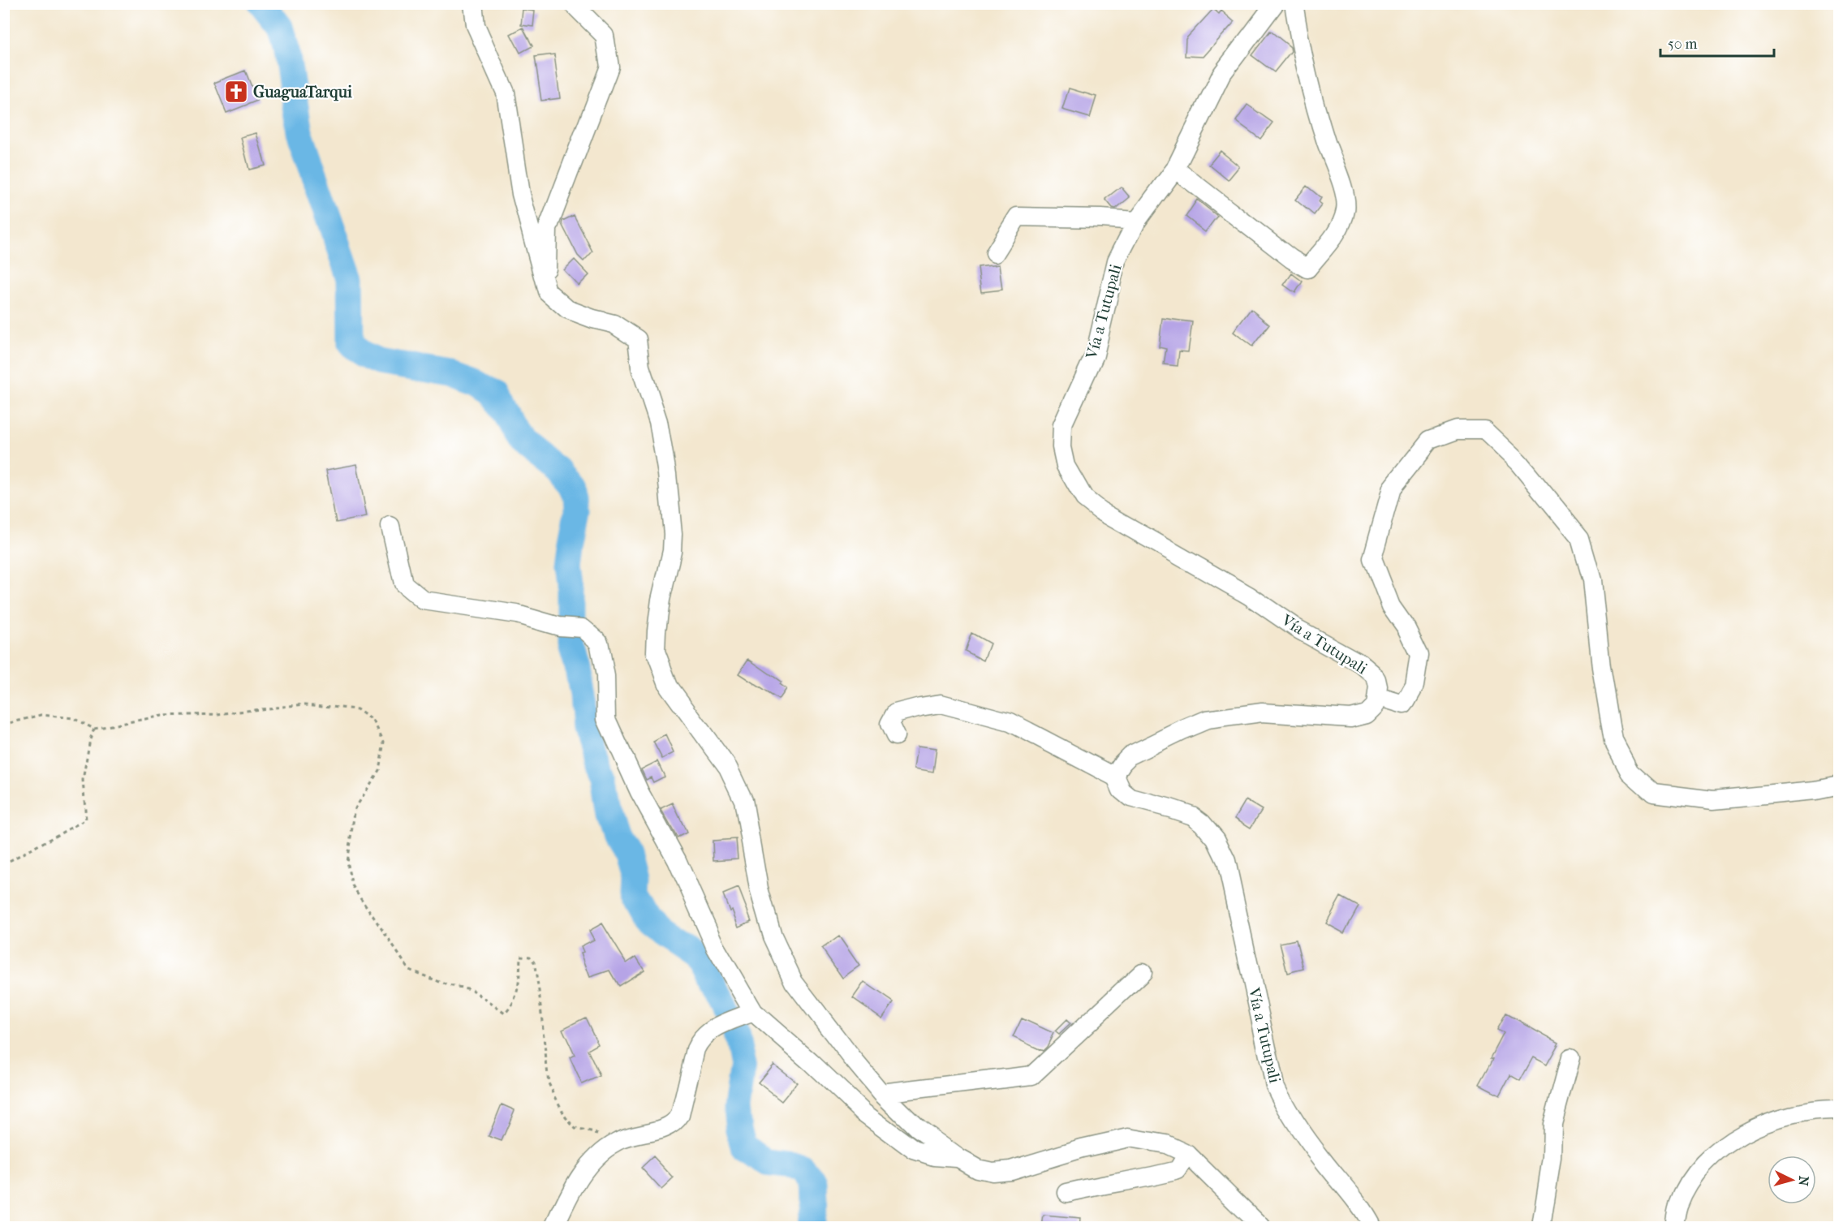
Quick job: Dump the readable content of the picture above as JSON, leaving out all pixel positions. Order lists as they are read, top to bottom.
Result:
{
  "streets": {
    "street": ["Vía a Tutupali"]
  },
  "places": {
    "church": ["GuaguaTarqui"]
  },
  "scale_bar": "50 m",
  "north": "right"
}
